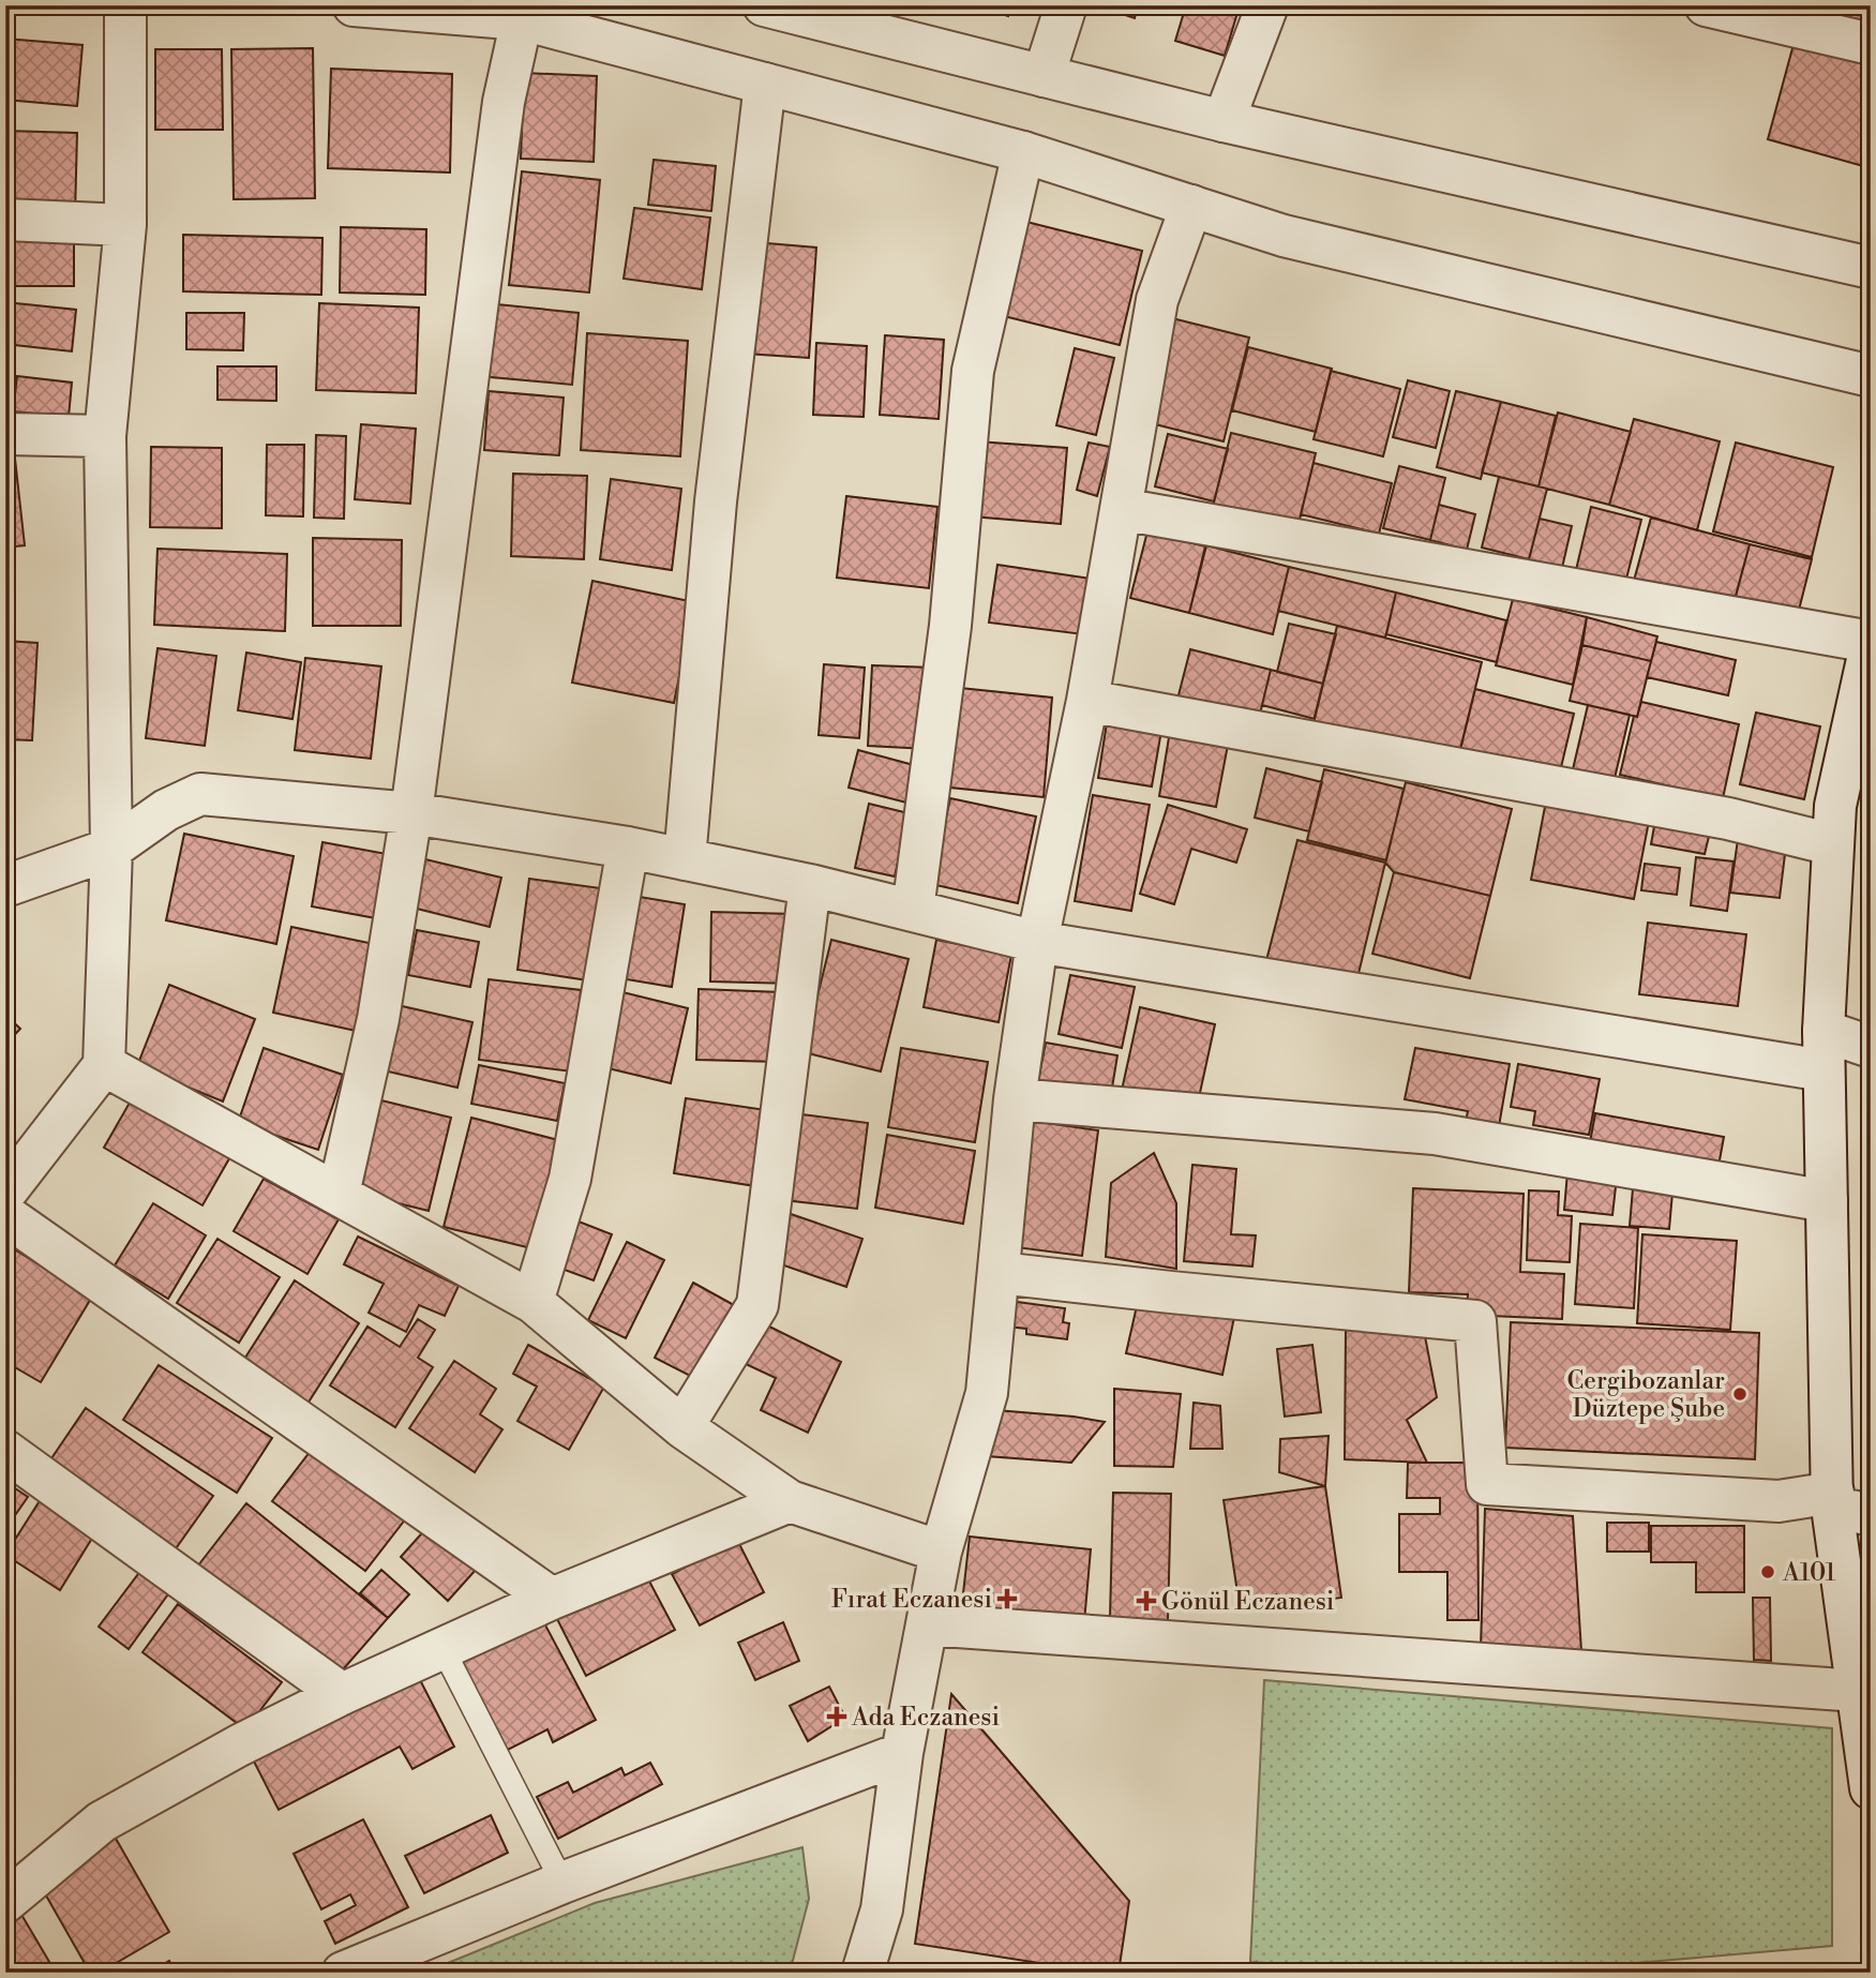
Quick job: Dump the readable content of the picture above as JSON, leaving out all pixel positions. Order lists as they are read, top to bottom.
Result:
{
  "places": {
    "other": ["Cergibozanlar Düztepe Şube", "A101"],
    "health": ["Fırat Eczanesi", "Gönül Eczanesi", "Ada Eczanesi"]
  }
}
